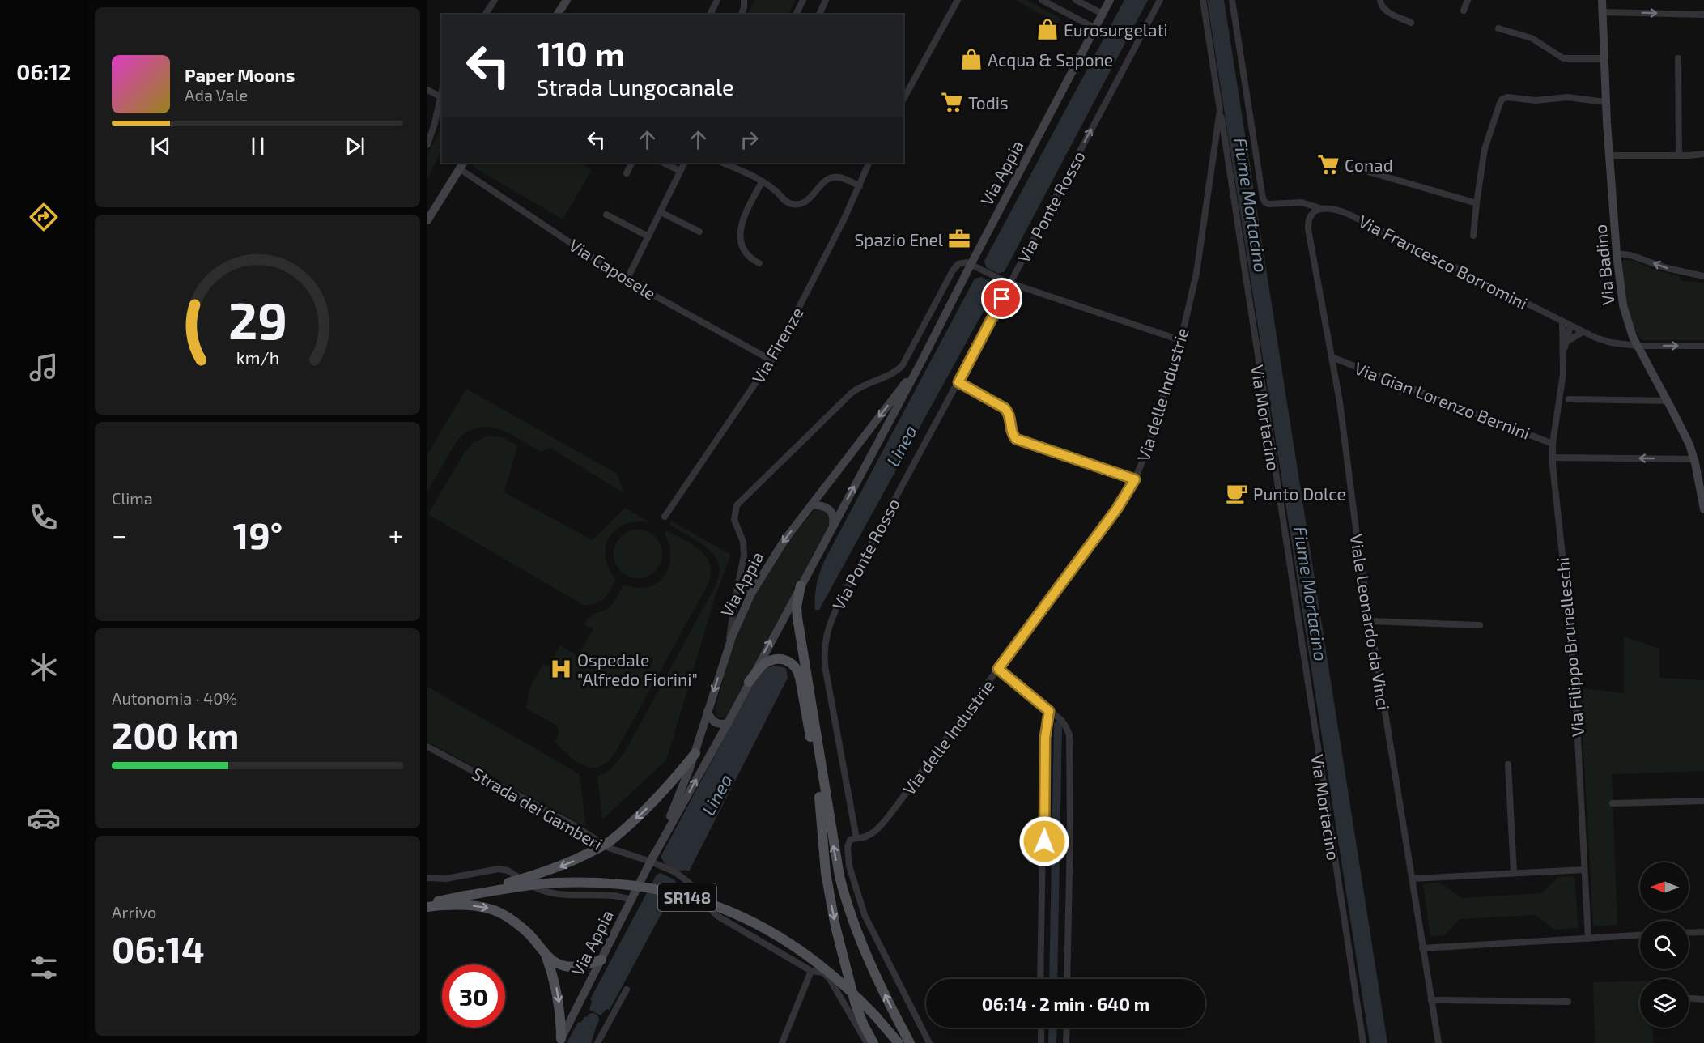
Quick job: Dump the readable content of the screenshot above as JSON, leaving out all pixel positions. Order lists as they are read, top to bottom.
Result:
{
  "streets": {
    "main road": ["Via Appia", "Via Badino", "SR148"],
    "street": [
      "Via Ponte Rosso",
      "Via Francesco Borromini",
      "Via Caposele",
      "Via Firenze",
      "Via delle Industrie",
      "Via Gian Lorenzo Bernini",
      "Via Mortacino",
      "Viale Leonardo da Vinci",
      "Via Filippo Brunelleschi",
      "Strada dei Gamberi"
    ]
  },
  "crossings": [
    ["Via Appia", "Strada dei Gamberi"],
    ["Via Appia", "SR148"],
    ["Via Ponte Rosso", "Via delle Industrie"],
    ["Via Francesco Borromini", "Via Badino"],
    ["Via Francesco Borromini", "Viale Leonardo da Vinci"],
    ["Via Francesco Borromini", "Via Filippo Brunelleschi"],
    ["Via Caposele", "Via Firenze"],
    ["Via delle Industrie", "Via Mortacino"],
    ["Via Gian Lorenzo Bernini", "Viale Leonardo da Vinci"],
    ["Via Gian Lorenzo Bernini", "Via Filippo Brunelleschi"]
  ],
  "water": ["Fiume Mortacino", "Linea"],
  "places": {
    "shop": ["Eurosurgelati", "Acqua & Sapone"],
    "supermarket": ["Todis", "Conad"],
    "office": ["Spazio Enel"],
    "cafe": ["Punto Dolce"],
    "hospital": ["Ospedale \"Alfredo Fiorini\""]
  },
  "north": "left",
  "page": {
    "tabs": "06:12",
    "turn": ["110 m", "Strada Lungocanale"],
    "song": ["Paper Moons", "Ada Vale"],
    "tile": [
      "Clima",
      ["Autonomia · 40%", "200 km"],
      ["Arrivo", "06:14"]
    ],
    "heat": ["−", "19°", "+"],
    "limit": "30",
    "trip": "06:14 · 2 min · 640 m",
    "gauge": ["29", "km/h"]
  }
}
